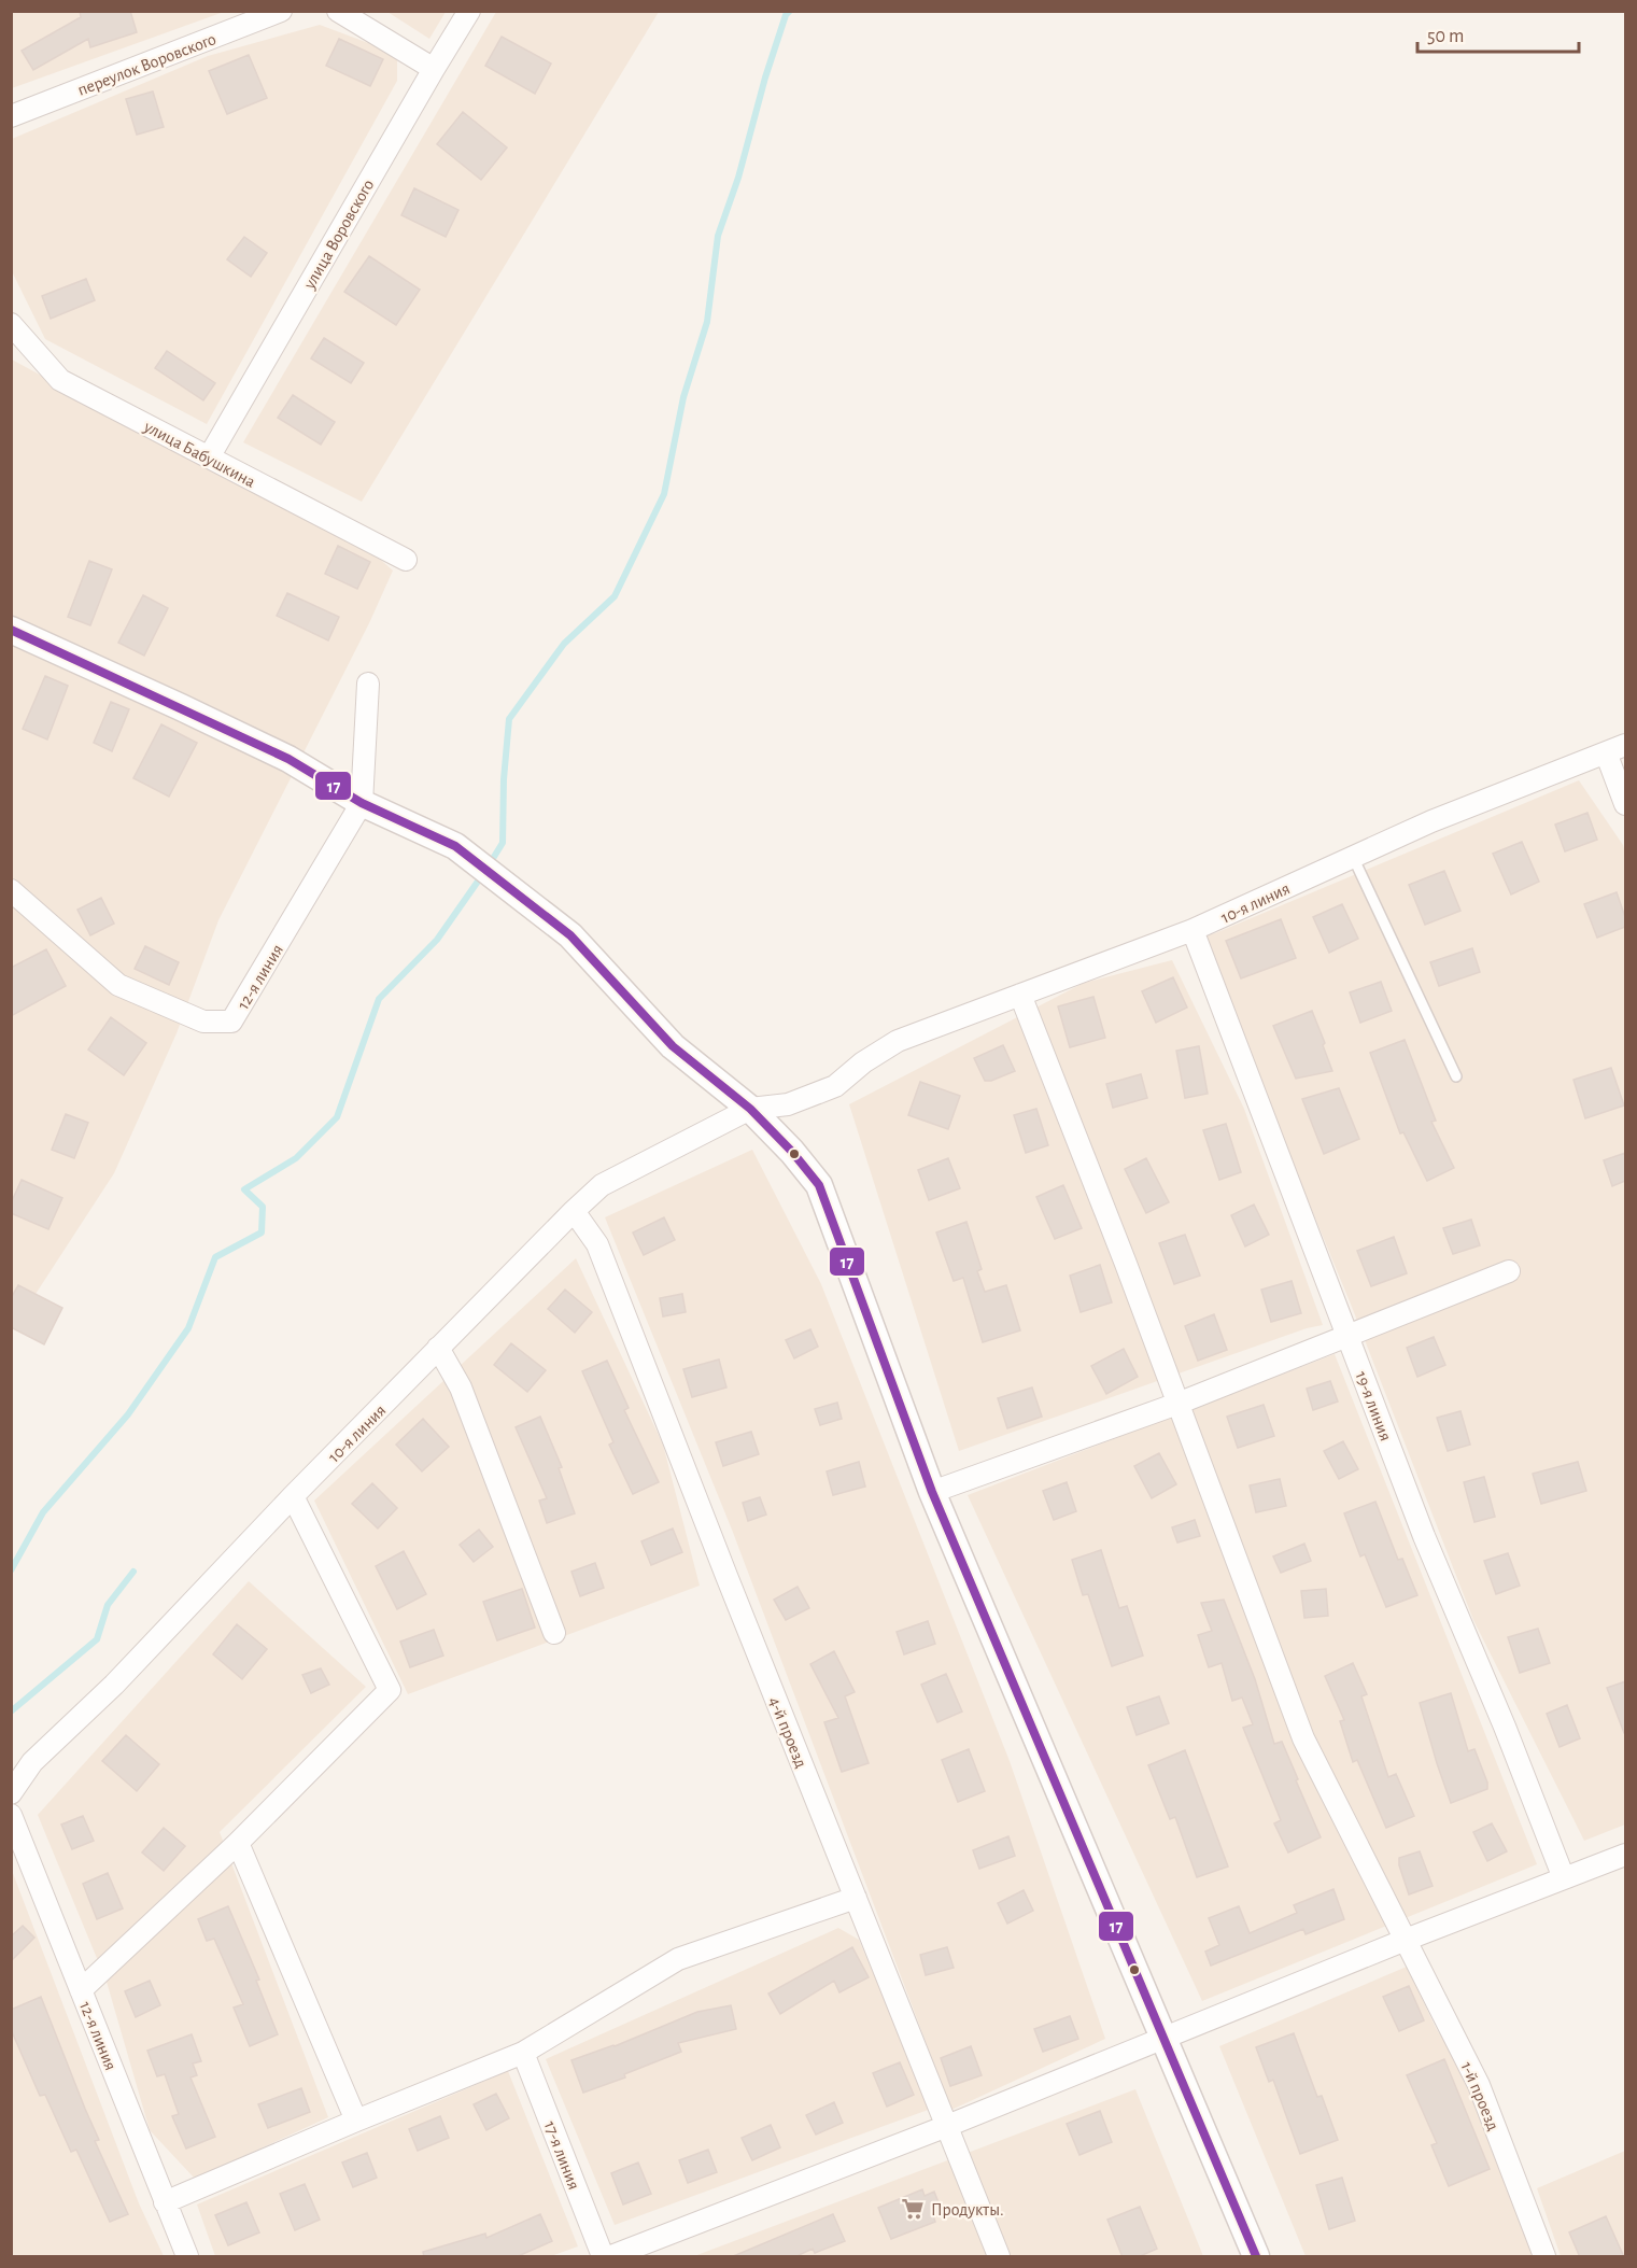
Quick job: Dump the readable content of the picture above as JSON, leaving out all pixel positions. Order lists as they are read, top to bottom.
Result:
{
  "streets": {
    "street": [
      "переулок Воровского",
      "улица Воровского",
      "улица Бабушкина",
      "10-я линия",
      "12-я линия",
      "19-я линия",
      "4-й проезд",
      "1-й проезд",
      "17-я линия"
    ]
  },
  "crossings": [
    ["улица Воровского", "улица Бабушкина"],
    ["10-я линия", "19-я линия"],
    ["10-я линия", "4-й проезд"],
    ["10-я линия", "1-й проезд"]
  ],
  "places": {
    "supermarket": ["Продукты."]
  },
  "lines": ["transit line 17"],
  "scale_bar": "50 m"
}
